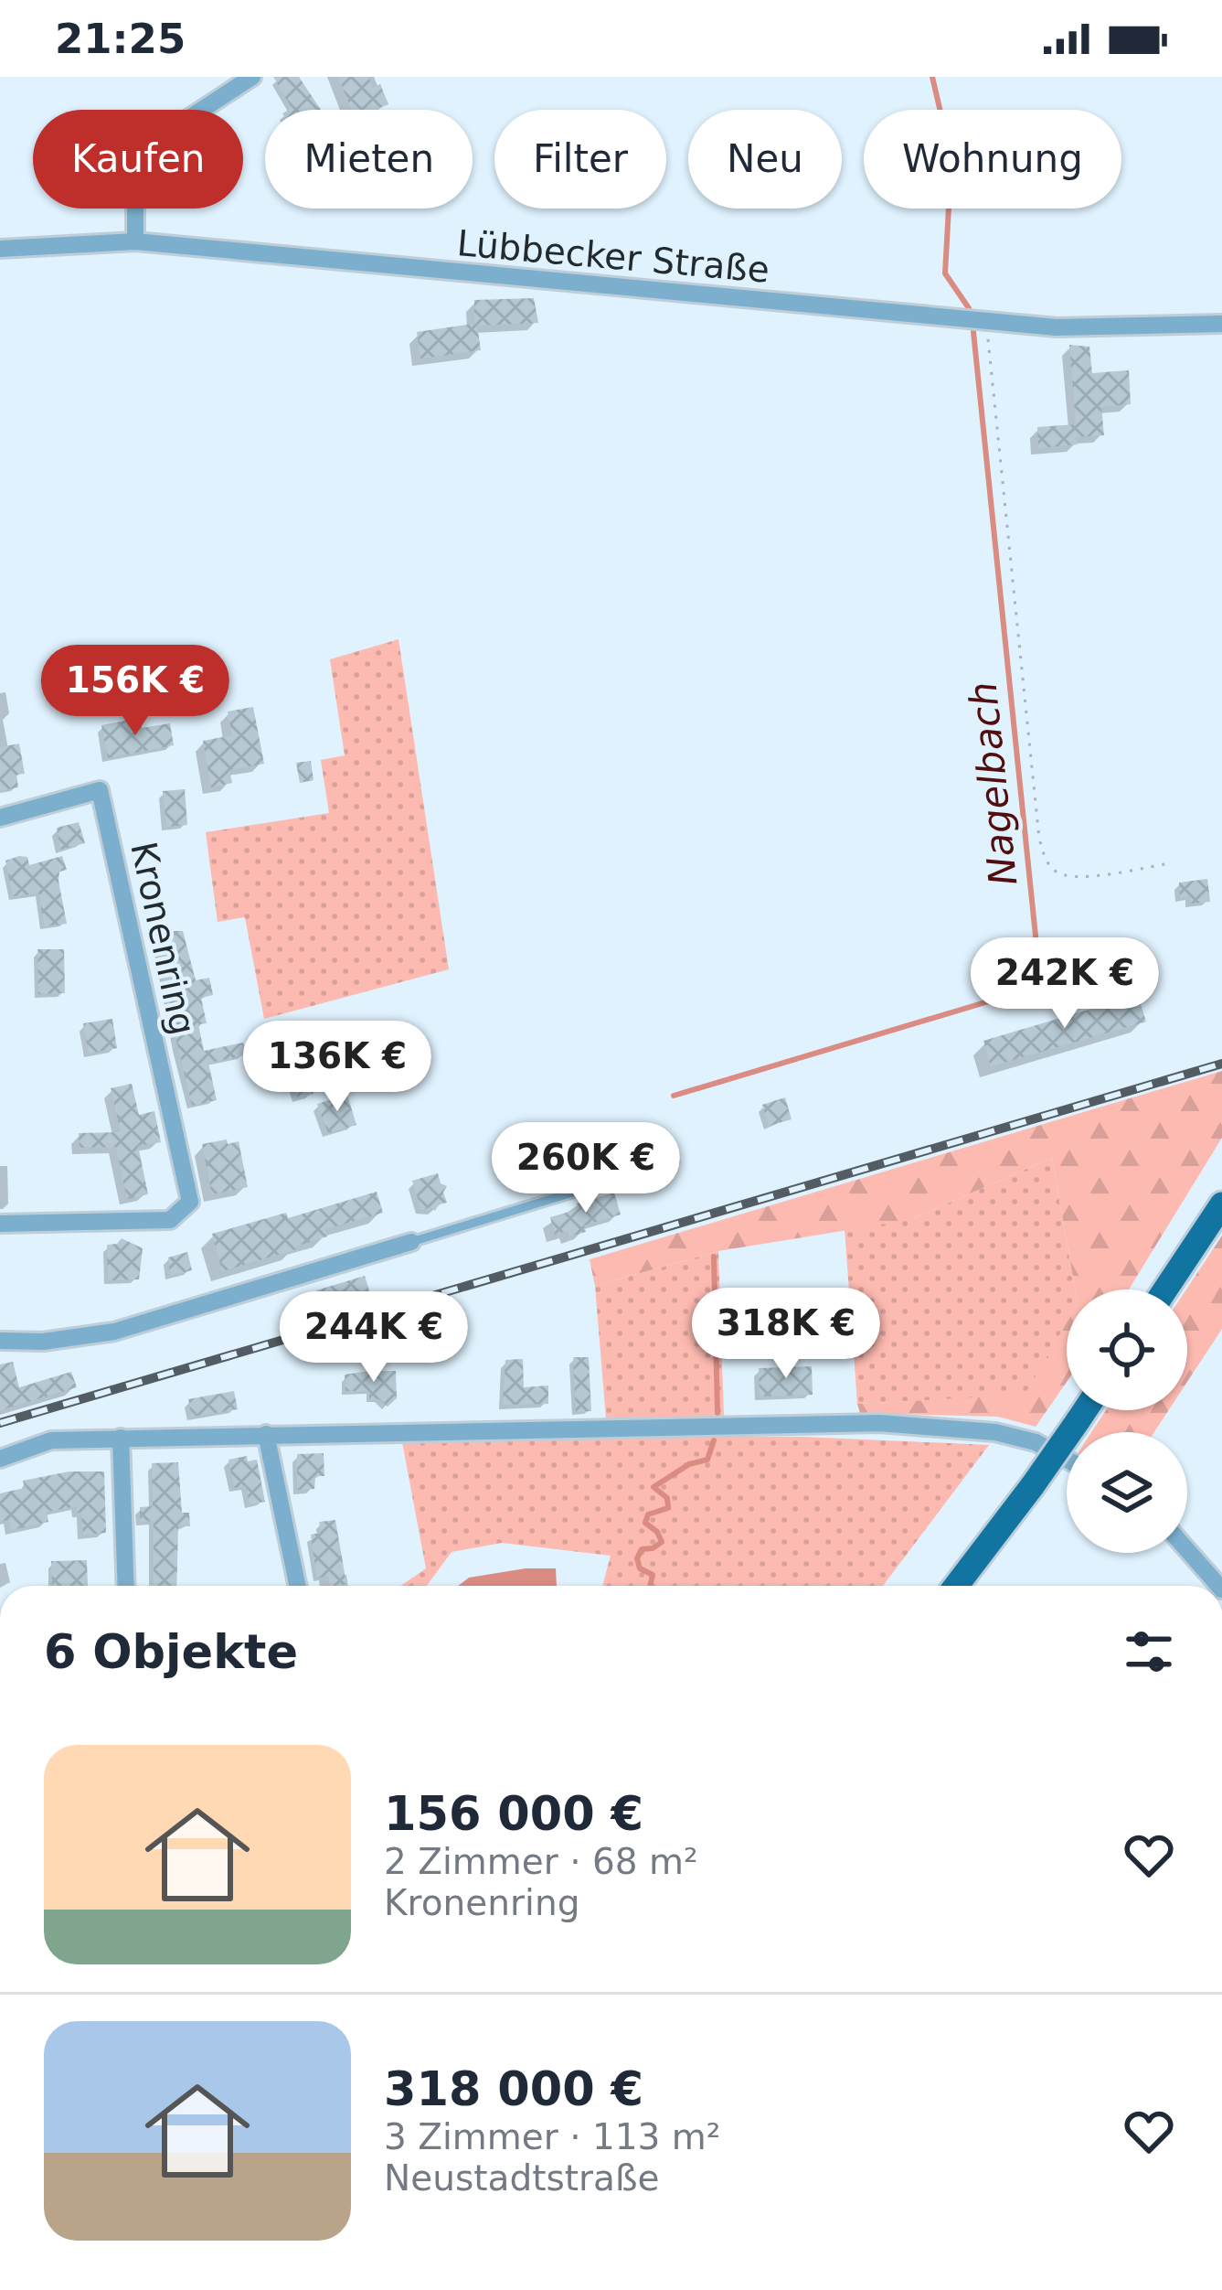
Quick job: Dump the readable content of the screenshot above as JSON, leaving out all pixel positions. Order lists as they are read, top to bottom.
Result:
{
  "streets": {
    "street": ["Lübbecker Straße", "Kronenring"]
  },
  "water": ["Nagelbach"],
  "page": {
    "status": "21:25",
    "chip": [
      "Kaufen",
      "Mieten",
      "Filter",
      "Neu",
      "Wohnung"
    ],
    "price": [
      "156K €",
      "242K €",
      "136K €",
      "260K €",
      "318K €",
      "244K €"
    ],
    "heading": "6 Objekte",
    "list": [
      {
        "name": "156 000 €",
        "note": "2 Zimmer · 68 m² · Kronenring"
      },
      {
        "name": "318 000 €",
        "note": "3 Zimmer · 113 m² · Neustadtstraße"
      }
    ]
  }
}
